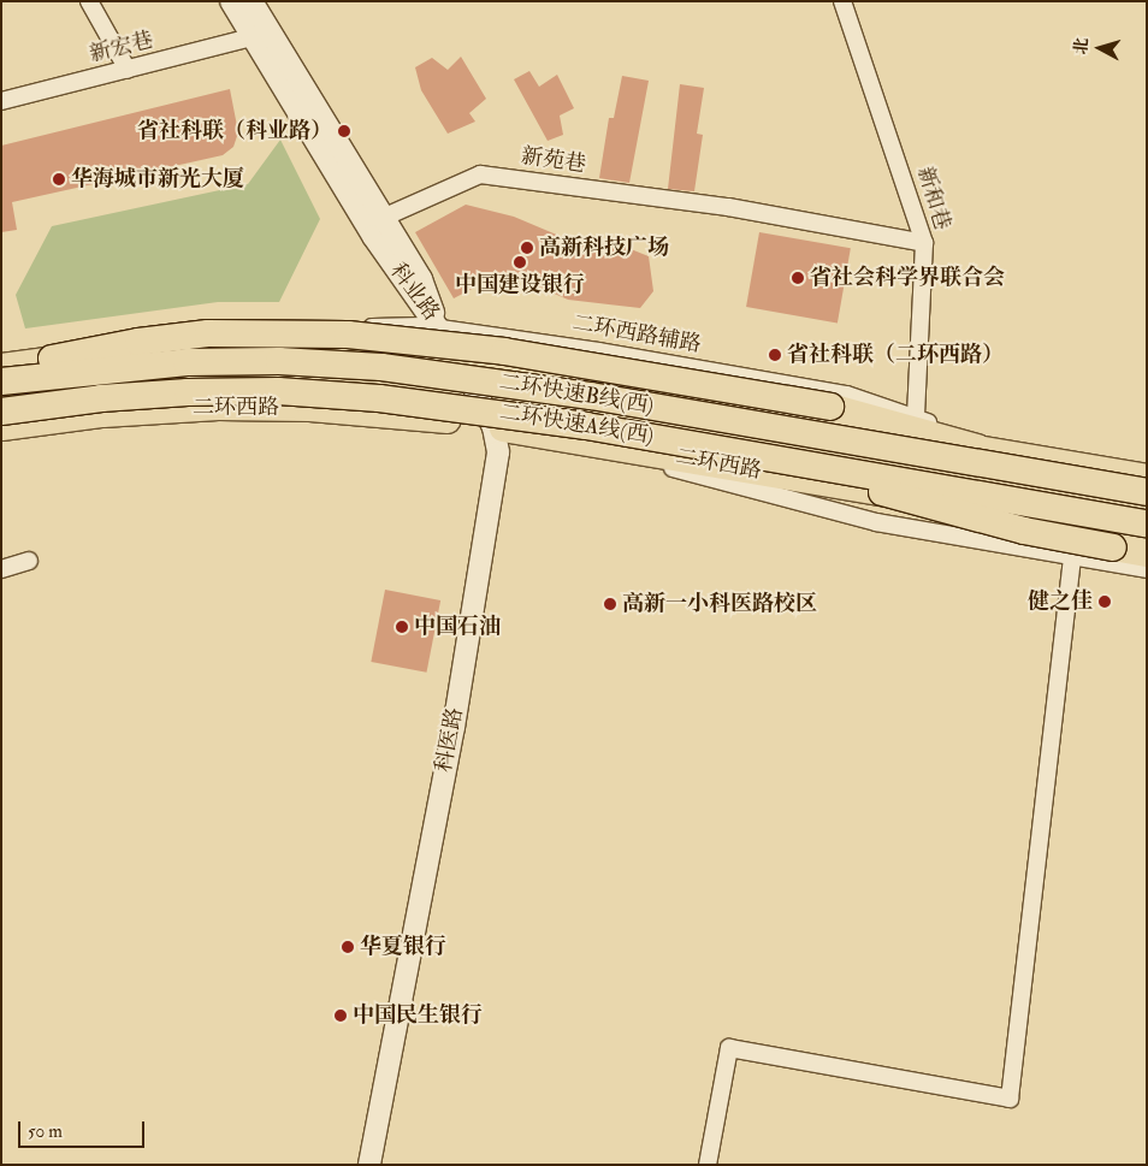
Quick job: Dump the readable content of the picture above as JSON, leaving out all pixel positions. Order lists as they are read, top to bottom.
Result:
{
  "streets": {
    "highway": ["二环快速B线(西)", "二环快速A线(西)"],
    "main road": ["二环西路"],
    "street": [
      "新宏巷",
      "新苑巷",
      "新和巷",
      "科业路",
      "二环西路辅路",
      "科医路"
    ]
  },
  "crossings": [
    ["新宏巷", "科业路"],
    ["新苑巷", "新和巷"],
    ["新苑巷", "科业路"],
    ["新和巷", "二环西路辅路"],
    ["科业路", "二环西路辅路"],
    ["科业路", "科医路"],
    ["二环西路辅路", "科医路"],
    ["二环西路", "科医路"]
  ],
  "places": [
    "省社科联（科业路）",
    "华海城市新光大厦",
    "高新科技广场",
    "中国建设银行",
    "省社会科学界联合会",
    "省社科联（二环西路）",
    "健之佳",
    "高新一小科医路校区",
    "中国石油",
    "华夏银行",
    "中国民生银行"
  ],
  "scale_bar": "50 m",
  "north": "left"
}
